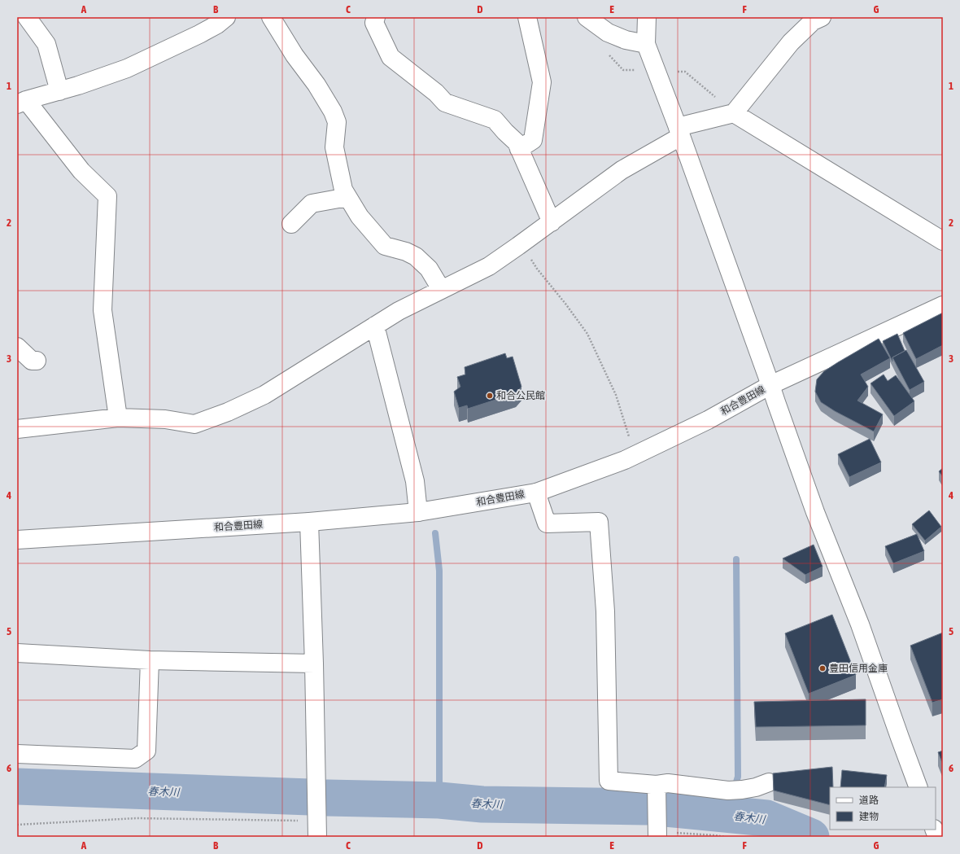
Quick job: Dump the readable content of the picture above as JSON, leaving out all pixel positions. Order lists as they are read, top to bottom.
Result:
{
  "streets": {
    "street": ["和合豊田線"]
  },
  "water": ["春木川"],
  "places": ["和合公民館", "豊田信用金庫"],
  "legend": ["道路", "建物"],
  "grid": {
    "columns": [
      "A",
      "B",
      "C",
      "D",
      "E",
      "F",
      "G"
    ],
    "rows": [
      "1",
      "2",
      "3",
      "4",
      "5",
      "6"
    ]
  }
}
